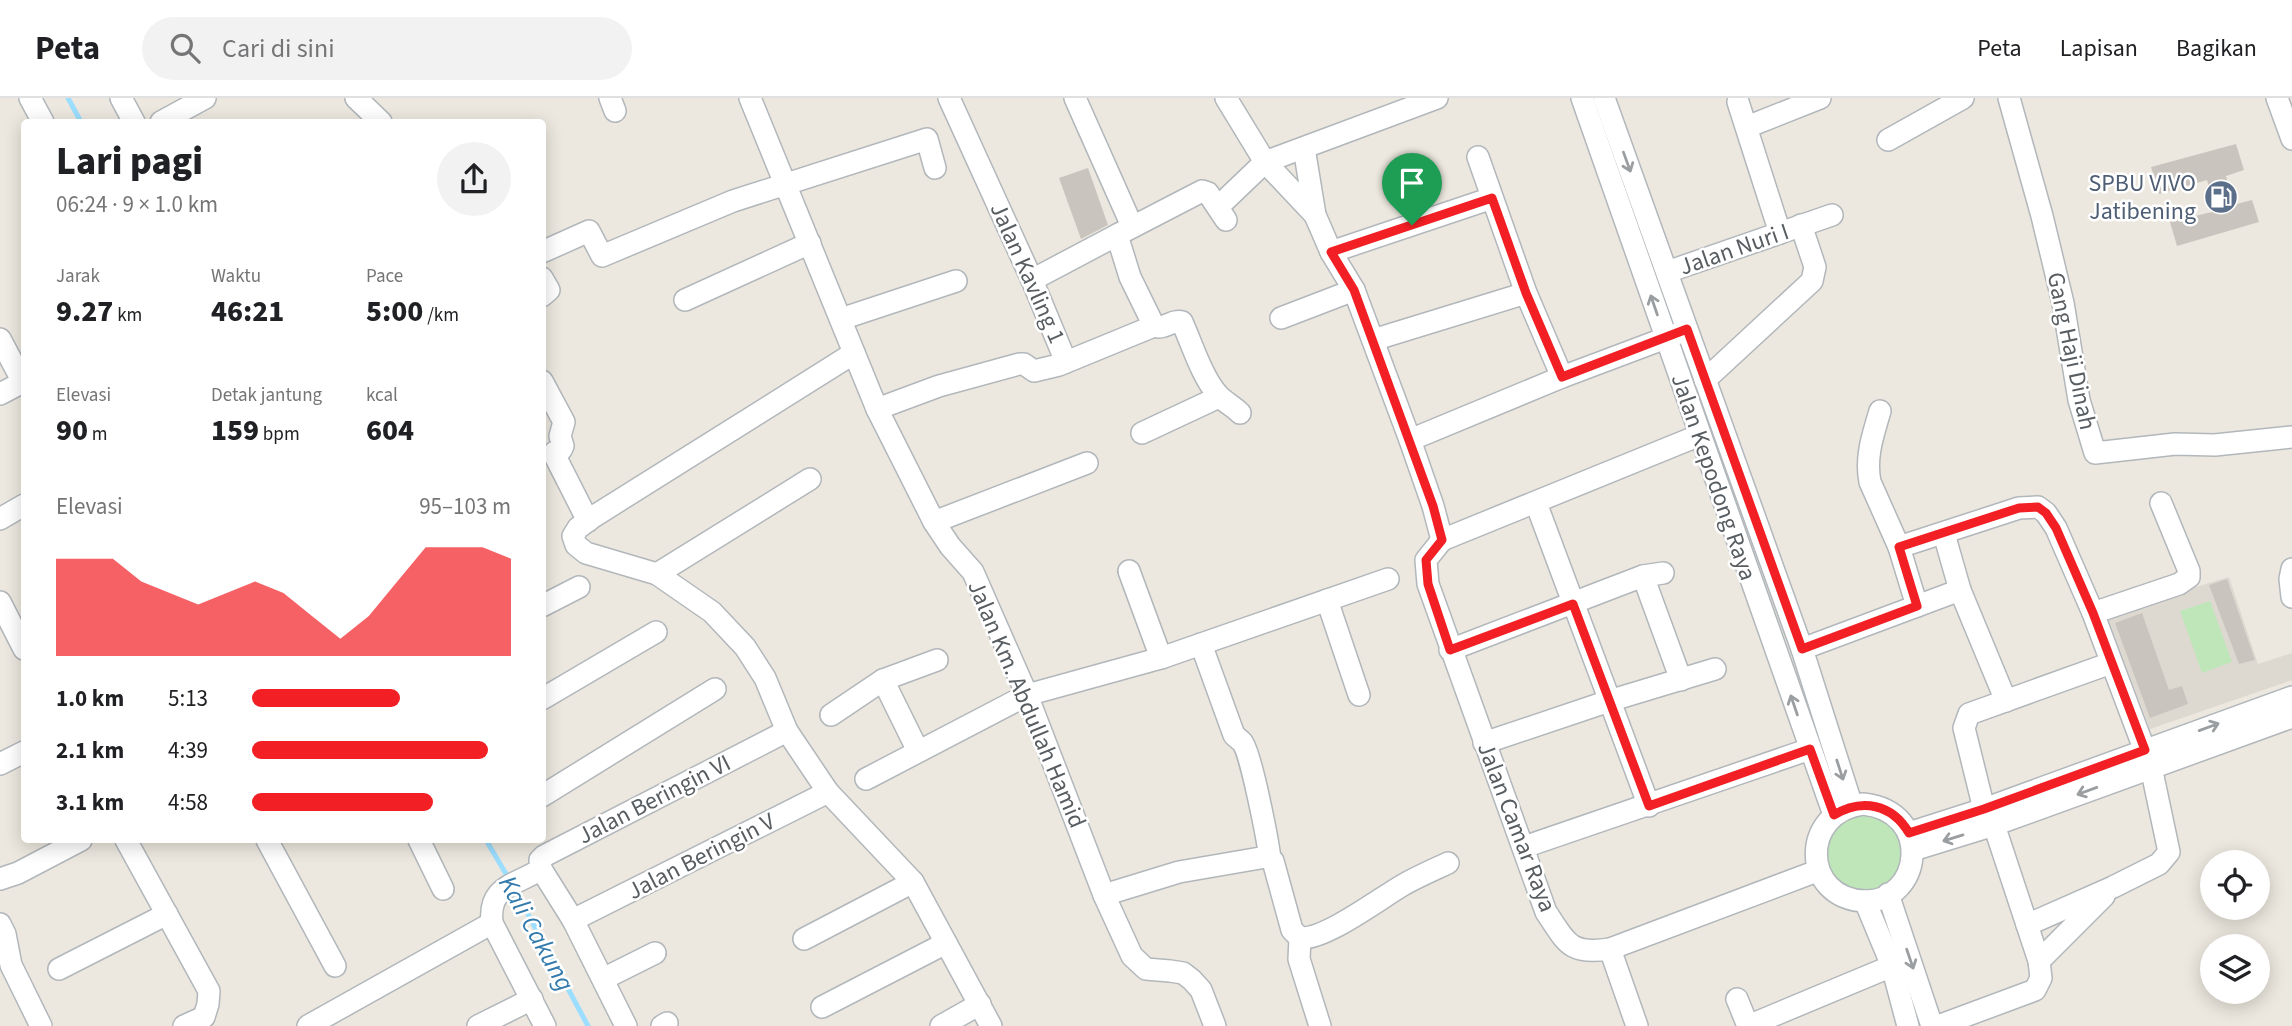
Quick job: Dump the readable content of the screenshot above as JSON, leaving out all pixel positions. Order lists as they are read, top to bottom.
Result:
{
  "streets": {
    "street": [
      "Jalan Nuri I",
      "Jalan Kavling 1",
      "Gang Haji Dinah",
      "Jalan Kepodong Raya",
      "Jalan Km. Abdullah Hamid",
      "Jalan Beringin VI",
      "Jalan Camar Raya",
      "Jalan Beringin V"
    ]
  },
  "crossings": [
    ["Jalan Nuri I", "Jalan Kepodong Raya"],
    ["Jalan Kepodong Raya", "Jalan Camar Raya"]
  ],
  "water": ["Kali Cakung"],
  "places": {
    "fuel station": ["SPBU VIVO Jatibening"]
  },
  "page": {
    "header": "Peta",
    "search": "Cari di sini",
    "nav": ["Peta", "Lapisan", "Bagikan"],
    "heading": ["Lari pagi", "06:24 · 9 × 1.0 km"],
    "stats": [
      ["Jarak", "9.27 km"],
      ["Waktu", "46:21"],
      ["Pace", "5:00 /km"],
      ["Elevasi", "90 m"],
      ["Detak jantung", "159 bpm"],
      ["kcal", "604"]
    ],
    "chart": ["Elevasi", "95–103 m"],
    "list": [
      {
        "name": "1.0 km",
        "note": "5:13"
      },
      {
        "name": "2.1 km",
        "note": "4:39"
      },
      {
        "name": "3.1 km",
        "note": "4:58"
      }
    ]
  }
}
